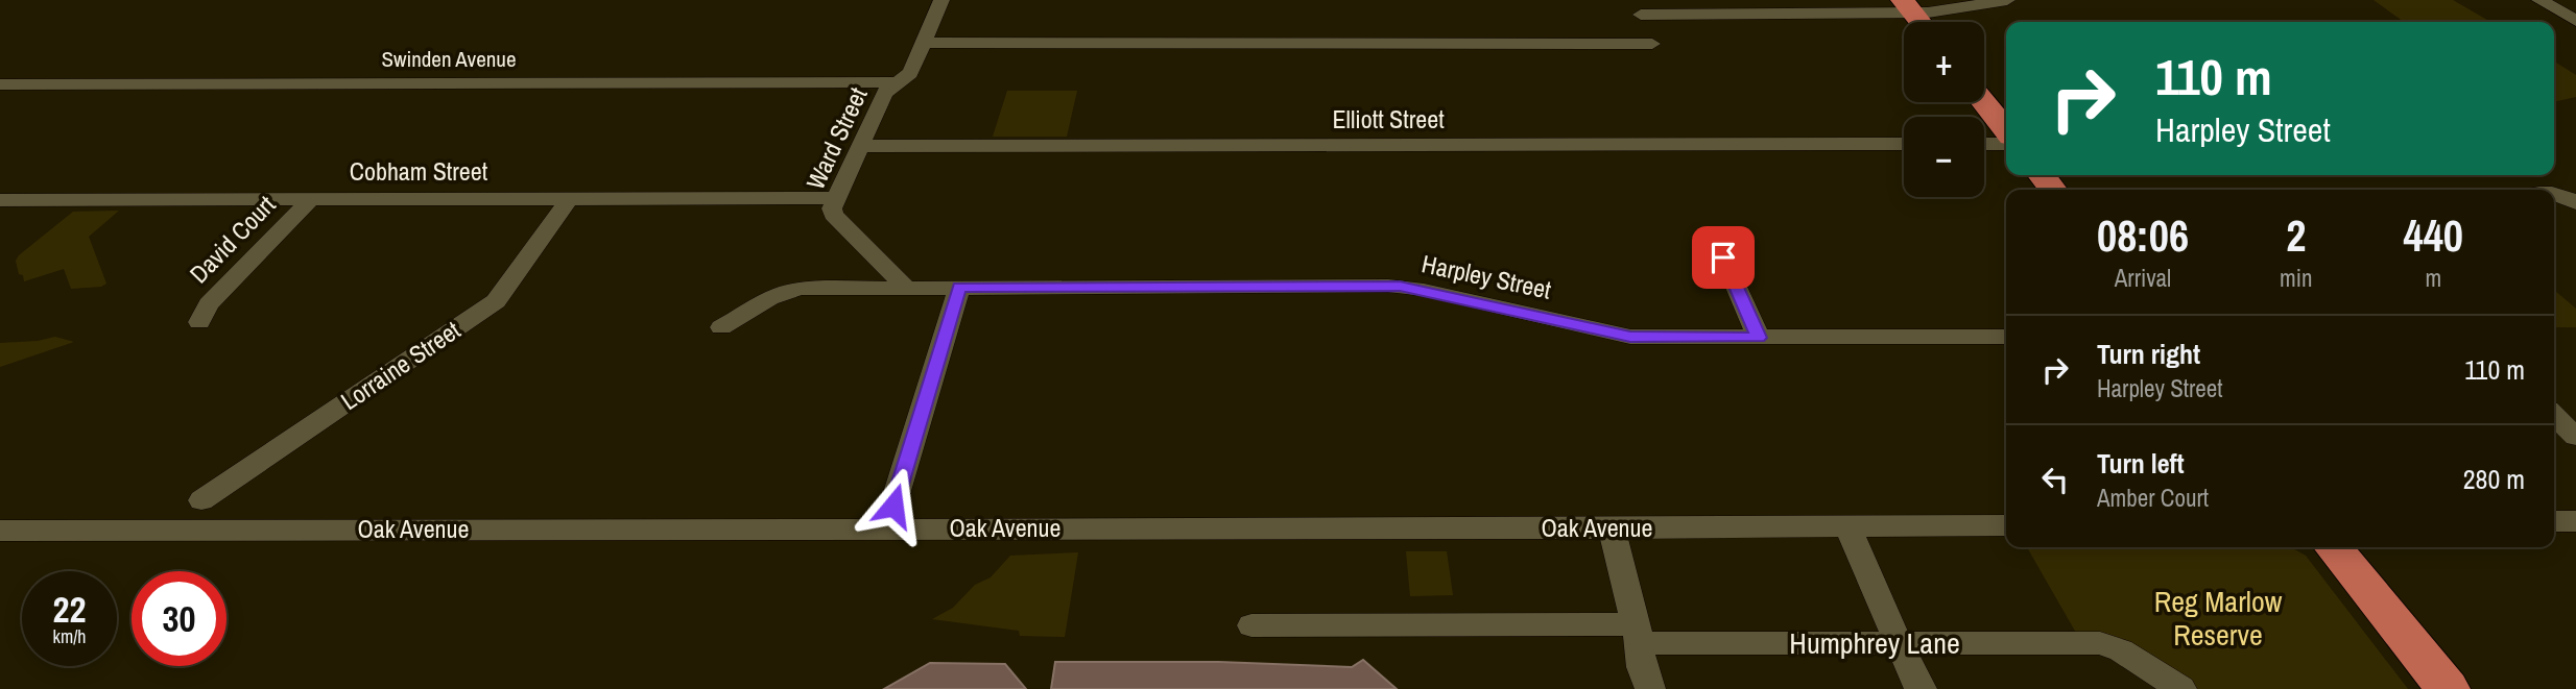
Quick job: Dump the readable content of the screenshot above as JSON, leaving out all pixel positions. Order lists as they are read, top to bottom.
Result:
{
  "streets": {
    "street": [
      "Swinden Avenue",
      "Elliott Street",
      "Ward Street",
      "Cobham Street",
      "David Court",
      "Harpley Street",
      "Lorraine Street",
      "Oak Avenue",
      "Humphrey Lane"
    ]
  },
  "crossings": [
    ["Swinden Avenue", "Ward Street"],
    ["Elliott Street", "Ward Street"],
    ["Ward Street", "Cobham Street"],
    ["Ward Street", "Harpley Street"],
    ["Cobham Street", "David Court"],
    ["Cobham Street", "Lorraine Street"]
  ],
  "parks": ["Reg Marlow Reserve"],
  "page": {
    "map_buttons": ["+", "−"],
    "turn": ["110 m", "Harpley Street"],
    "eta": [
      "08:06",
      "Arrival",
      "2",
      "min",
      "440",
      "m"
    ],
    "list": [
      {
        "name": "Turn right",
        "note": "Harpley Street",
        "value": "110 m"
      },
      {
        "name": "Turn left",
        "note": "Amber Court",
        "value": "280 m"
      }
    ],
    "speed": "22 km/h",
    "limit": "30"
  }
}
